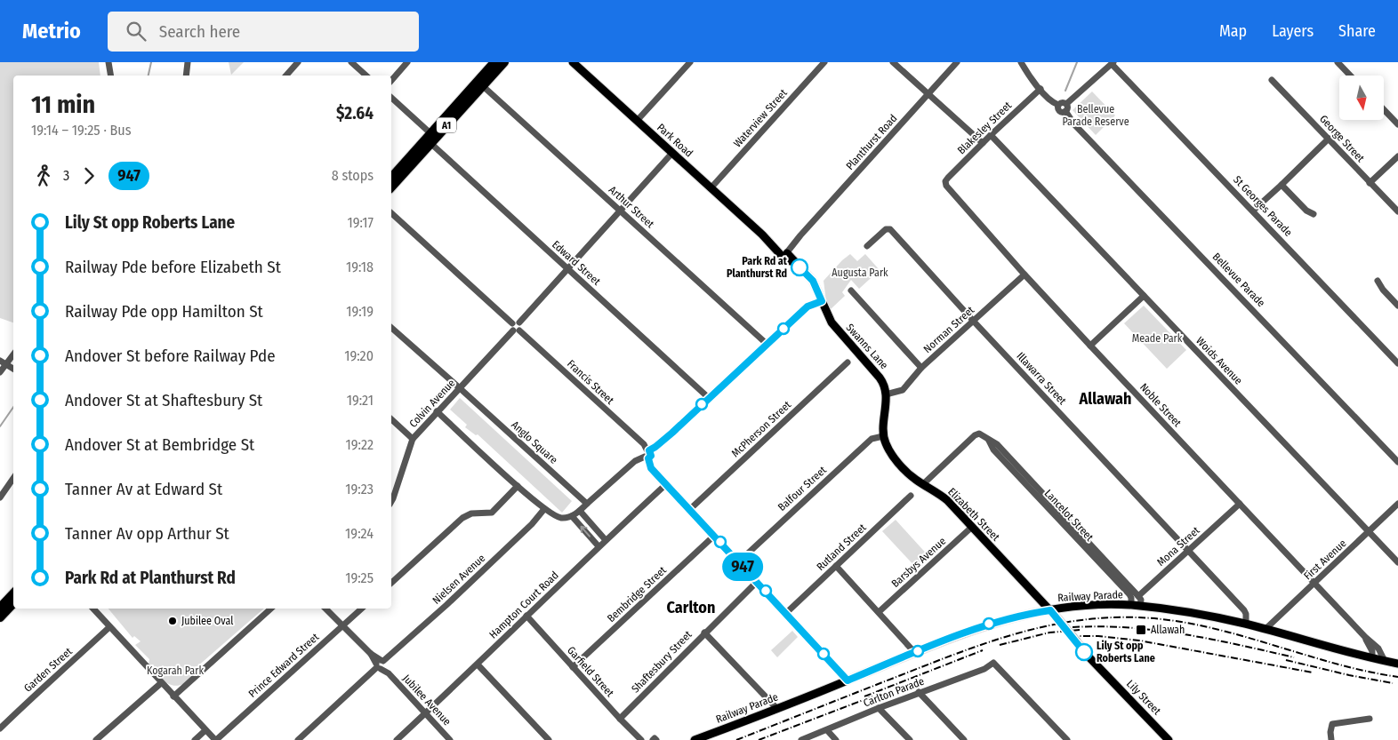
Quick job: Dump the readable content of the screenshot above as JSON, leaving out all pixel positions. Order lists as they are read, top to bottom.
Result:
{
  "streets": {
    "highway": ["A1"],
    "main road": [
      "Park Road",
      "Swanns Lane",
      "Elizabeth Street",
      "Railway Parade",
      "Lily Street"
    ],
    "street": [
      "Waterview Street",
      "Blakesley Street",
      "George Street",
      "Planthurst Road",
      "St Georges Parade",
      "Arthur Street",
      "Edward Street",
      "Bellevue Parade",
      "Norman Street",
      "Woids Avenue",
      "Illawarra Street",
      "Francis Street",
      "Colvin Avenue",
      "Noble Street",
      "McPherson Street",
      "Anglo Square",
      "Balfour Street",
      "Lancelot Street",
      "Mona Street",
      "Rutland Street",
      "First Avenue",
      "Barsbys Avenue",
      "Nielsen Avenue",
      "Bembridge Street",
      "Hampton Court Road",
      "Shaftesbury Street",
      "Prince Edward Street",
      "Garden Street",
      "Garfield Street",
      "Carlton Parade",
      "Jubilee Avenue"
    ]
  },
  "crossings": [
    ["Waterview Street", "Park Road"],
    ["A1", "Arthur Street"],
    ["A1", "Edward Street"],
    ["Blakesley Street", "Bellevue Parade"],
    ["Blakesley Street", "Woids Avenue"],
    ["Blakesley Street", "Noble Street"],
    ["Park Road", "Planthurst Road"],
    ["Park Road", "Swanns Lane"],
    ["Norman Street", "Swanns Lane"],
    ["Norman Street", "Illawarra Street"],
    ["Norman Street", "Noble Street"],
    ["Swanns Lane", "Balfour Street"],
    ["Swanns Lane", "Elizabeth Street"],
    ["Woids Avenue", "First Avenue"],
    ["Illawarra Street", "Mona Street"],
    ["Illawarra Street", "Railway Parade"],
    ["Francis Street", "Colvin Avenue"],
    ["Colvin Avenue", "Anglo Square"],
    ["Noble Street", "Mona Street"],
    ["Noble Street", "First Avenue"],
    ["Noble Street", "Railway Parade"],
    ["Balfour Street", "Elizabeth Street"],
    ["Elizabeth Street", "Lancelot Street"],
    ["Elizabeth Street", "Barsbys Avenue"],
    ["Elizabeth Street", "Railway Parade"],
    ["Elizabeth Street", "Lily Street"],
    ["Lancelot Street", "Mona Street"],
    ["Lancelot Street", "Railway Parade"],
    ["Mona Street", "Railway Parade"],
    ["First Avenue", "Railway Parade"],
    ["Nielsen Avenue", "Jubilee Avenue"],
    ["Bembridge Street", "Garfield Street"],
    ["Railway Parade", "Lily Street"],
    ["Hampton Court Road", "Garfield Street"],
    ["Hampton Court Road", "Jubilee Avenue"],
    ["Shaftesbury Street", "Garfield Street"]
  ],
  "districts": ["Allawah", "Carlton"],
  "parks": [
    "Bellevue Parade Reserve",
    "Augusta Park",
    "Meade Park",
    "Kogarah Park"
  ],
  "places": {
    "other": ["Park Rd at Planthurst Rd", "Jubilee Oval", "Lily St opp Roberts Lane"],
    "transit": ["Allawah"]
  },
  "lines": ["bus line 947"],
  "north": "bottom",
  "page": {
    "header": "Metrio",
    "search": "Search here",
    "nav": ["Map", "Layers", "Share"],
    "on_map": "947",
    "heading": ["11 min", "19:14 – 19:25 · Bus", "$2.64"],
    "legs": ["3", "947", "8 stops"],
    "list": [
      {
        "name": "Lily St opp Roberts Lane",
        "value": "19:17"
      },
      {
        "name": "Railway Pde before Elizabeth St",
        "value": "19:18"
      },
      {
        "name": "Railway Pde opp Hamilton St",
        "value": "19:19"
      },
      {
        "name": "Andover St before Railway Pde",
        "value": "19:20"
      },
      {
        "name": "Andover St at Shaftesbury St",
        "value": "19:21"
      },
      {
        "name": "Andover St at Bembridge St",
        "value": "19:22"
      },
      {
        "name": "Tanner Av at Edward St",
        "value": "19:23"
      },
      {
        "name": "Tanner Av opp Arthur St",
        "value": "19:24"
      },
      {
        "name": "Park Rd at Planthurst Rd",
        "value": "19:25"
      }
    ]
  }
}
